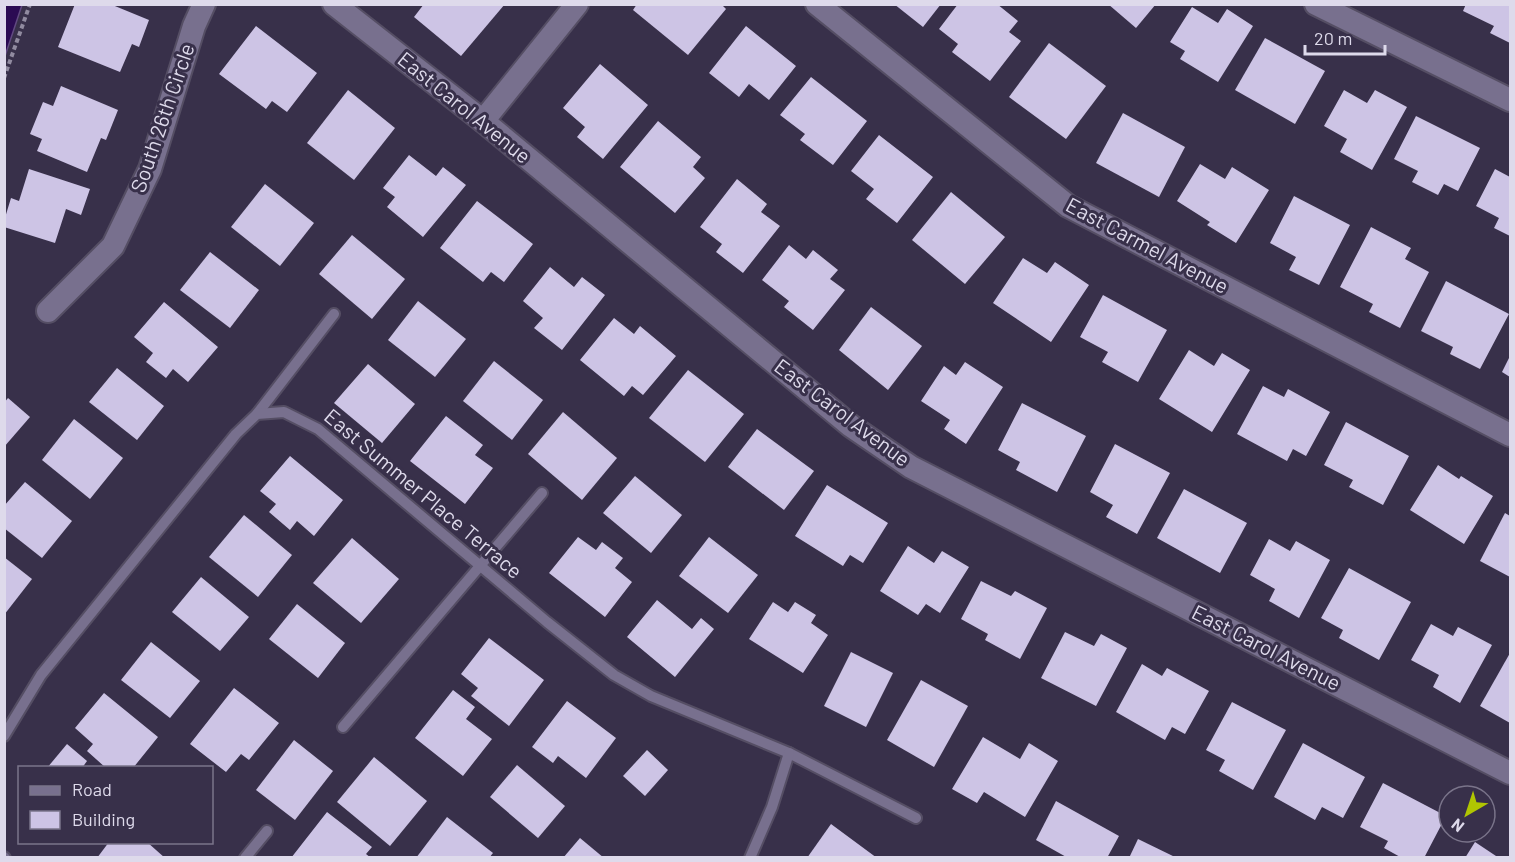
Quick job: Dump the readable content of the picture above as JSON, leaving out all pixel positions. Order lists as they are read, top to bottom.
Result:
{
  "streets": {
    "street": ["East Carol Avenue", "South 26th Circle", "East Carmel Avenue"],
    "lane": ["East Summer Place Terrace"]
  },
  "legend": ["Road", "Building"],
  "scale_bar": "20 m",
  "north": "bottom left"
}
